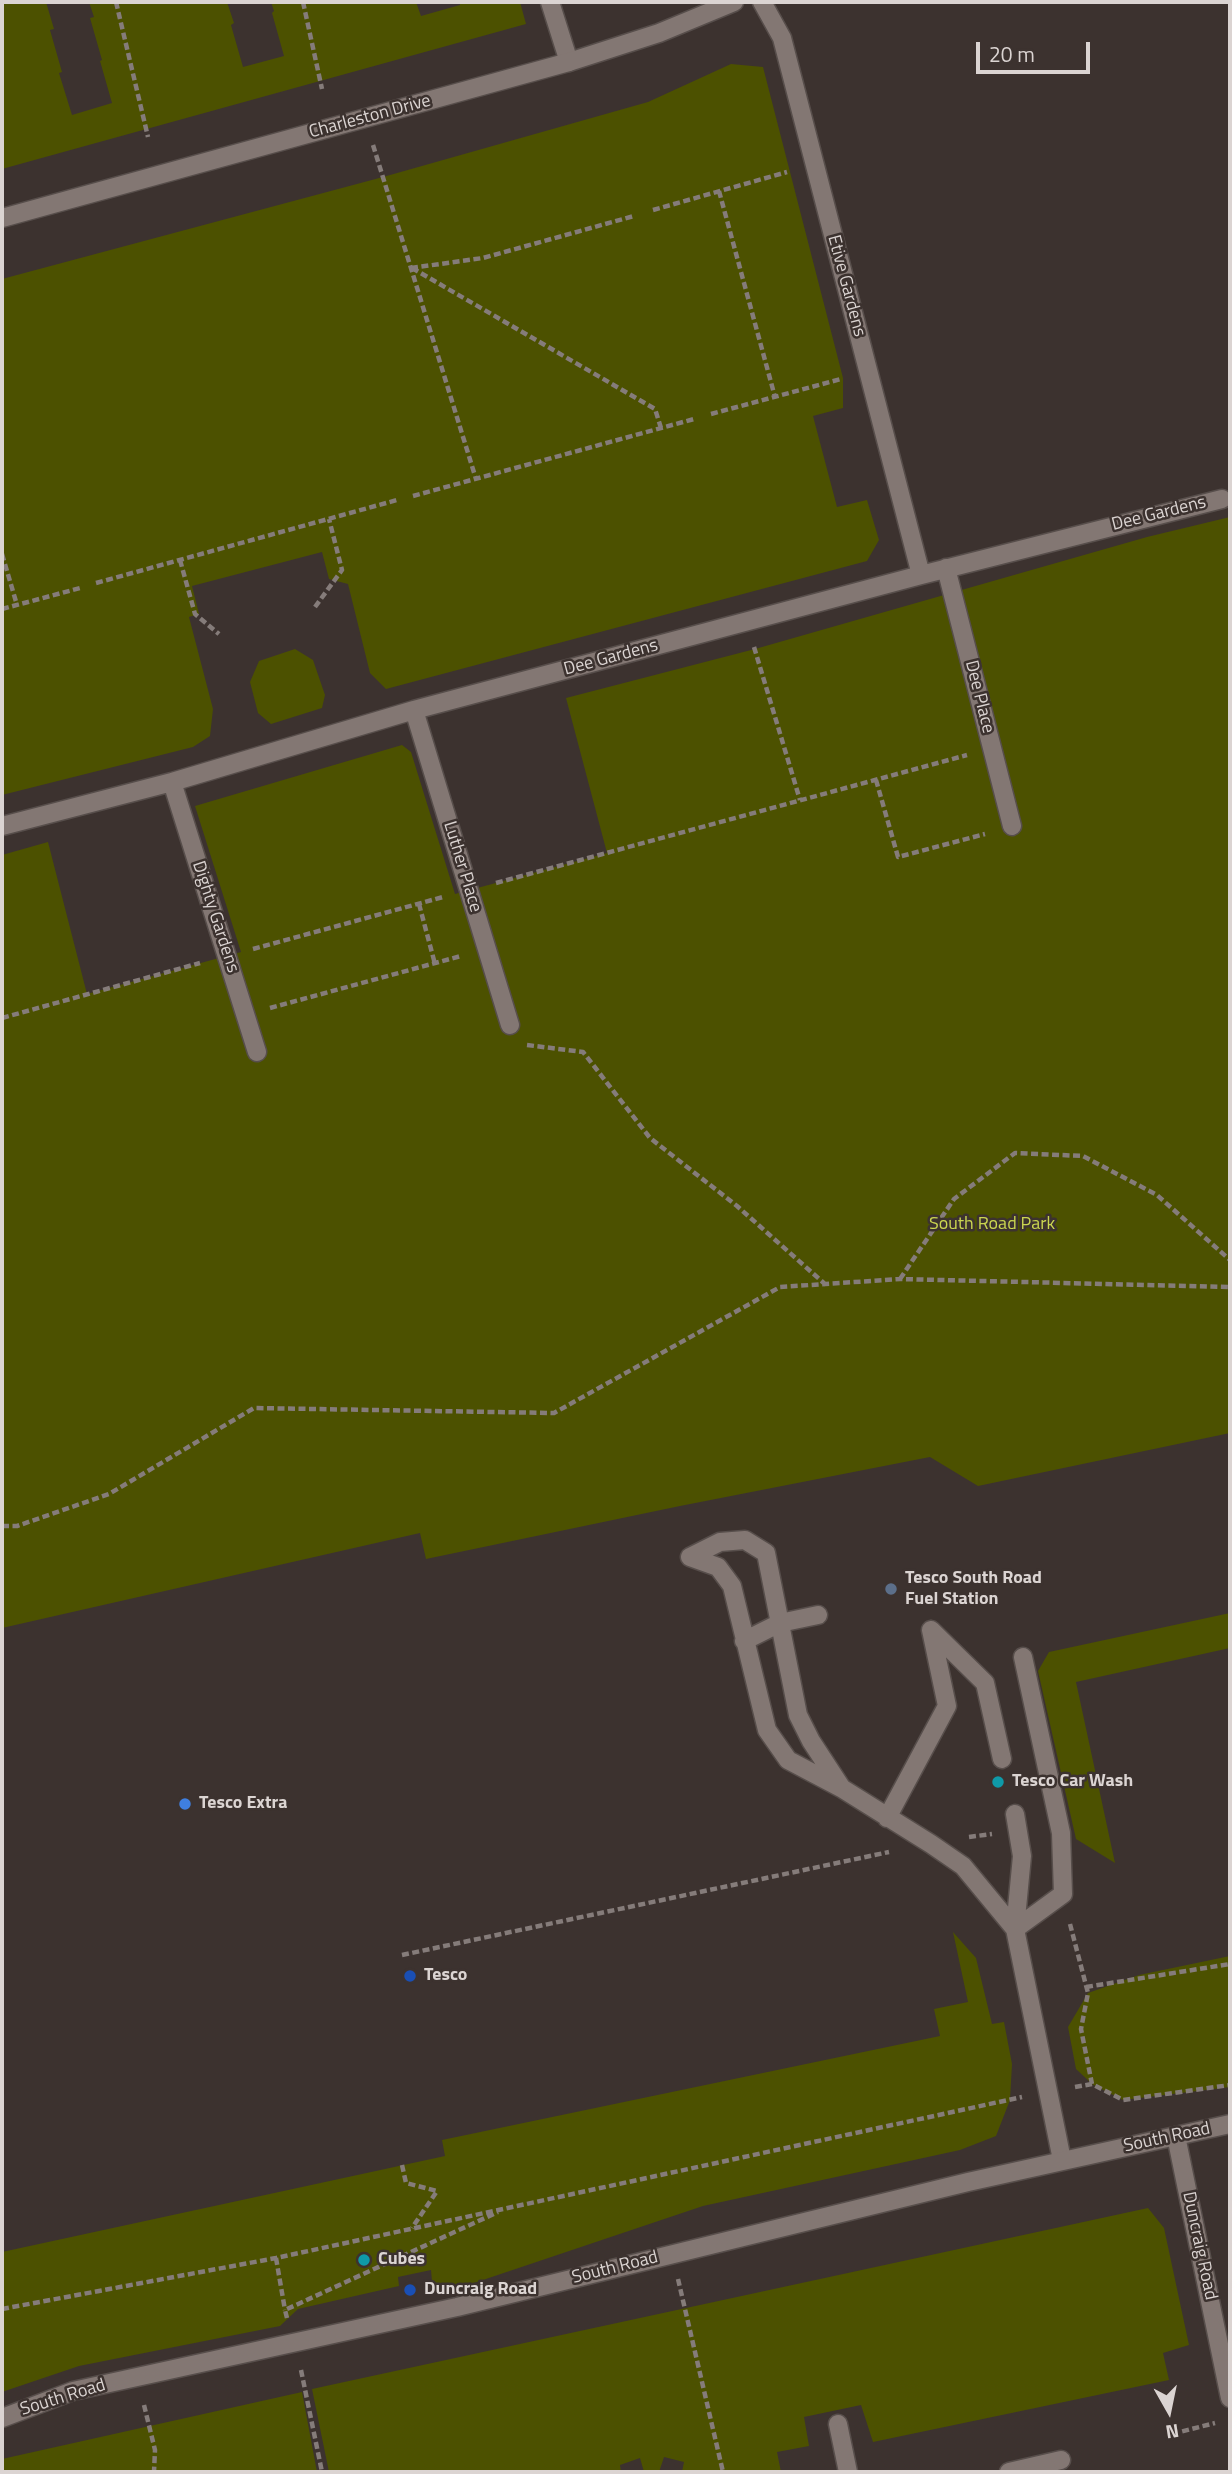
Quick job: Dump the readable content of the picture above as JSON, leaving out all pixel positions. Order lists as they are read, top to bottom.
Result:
{
  "streets": {
    "street": [
      "Charleston Drive",
      "Etive Gardens",
      "Dee Gardens",
      "Dee Place",
      "Luther Place",
      "Dighty Gardens",
      "South Road",
      "Duncraig Road"
    ]
  },
  "crossings": [
    ["Etive Gardens", "Dee Gardens"],
    ["Dee Gardens", "Dee Place"],
    ["Dee Gardens", "Luther Place"],
    ["Dee Gardens", "Dighty Gardens"],
    ["South Road", "Duncraig Road"]
  ],
  "parks": ["South Road Park"],
  "places": [
    "Tesco South Road Fuel Station",
    "Tesco Car Wash",
    "Tesco Extra",
    "Tesco",
    "Cubes",
    "Duncraig Road"
  ],
  "scale_bar": "20 m",
  "north": "bottom"
}
